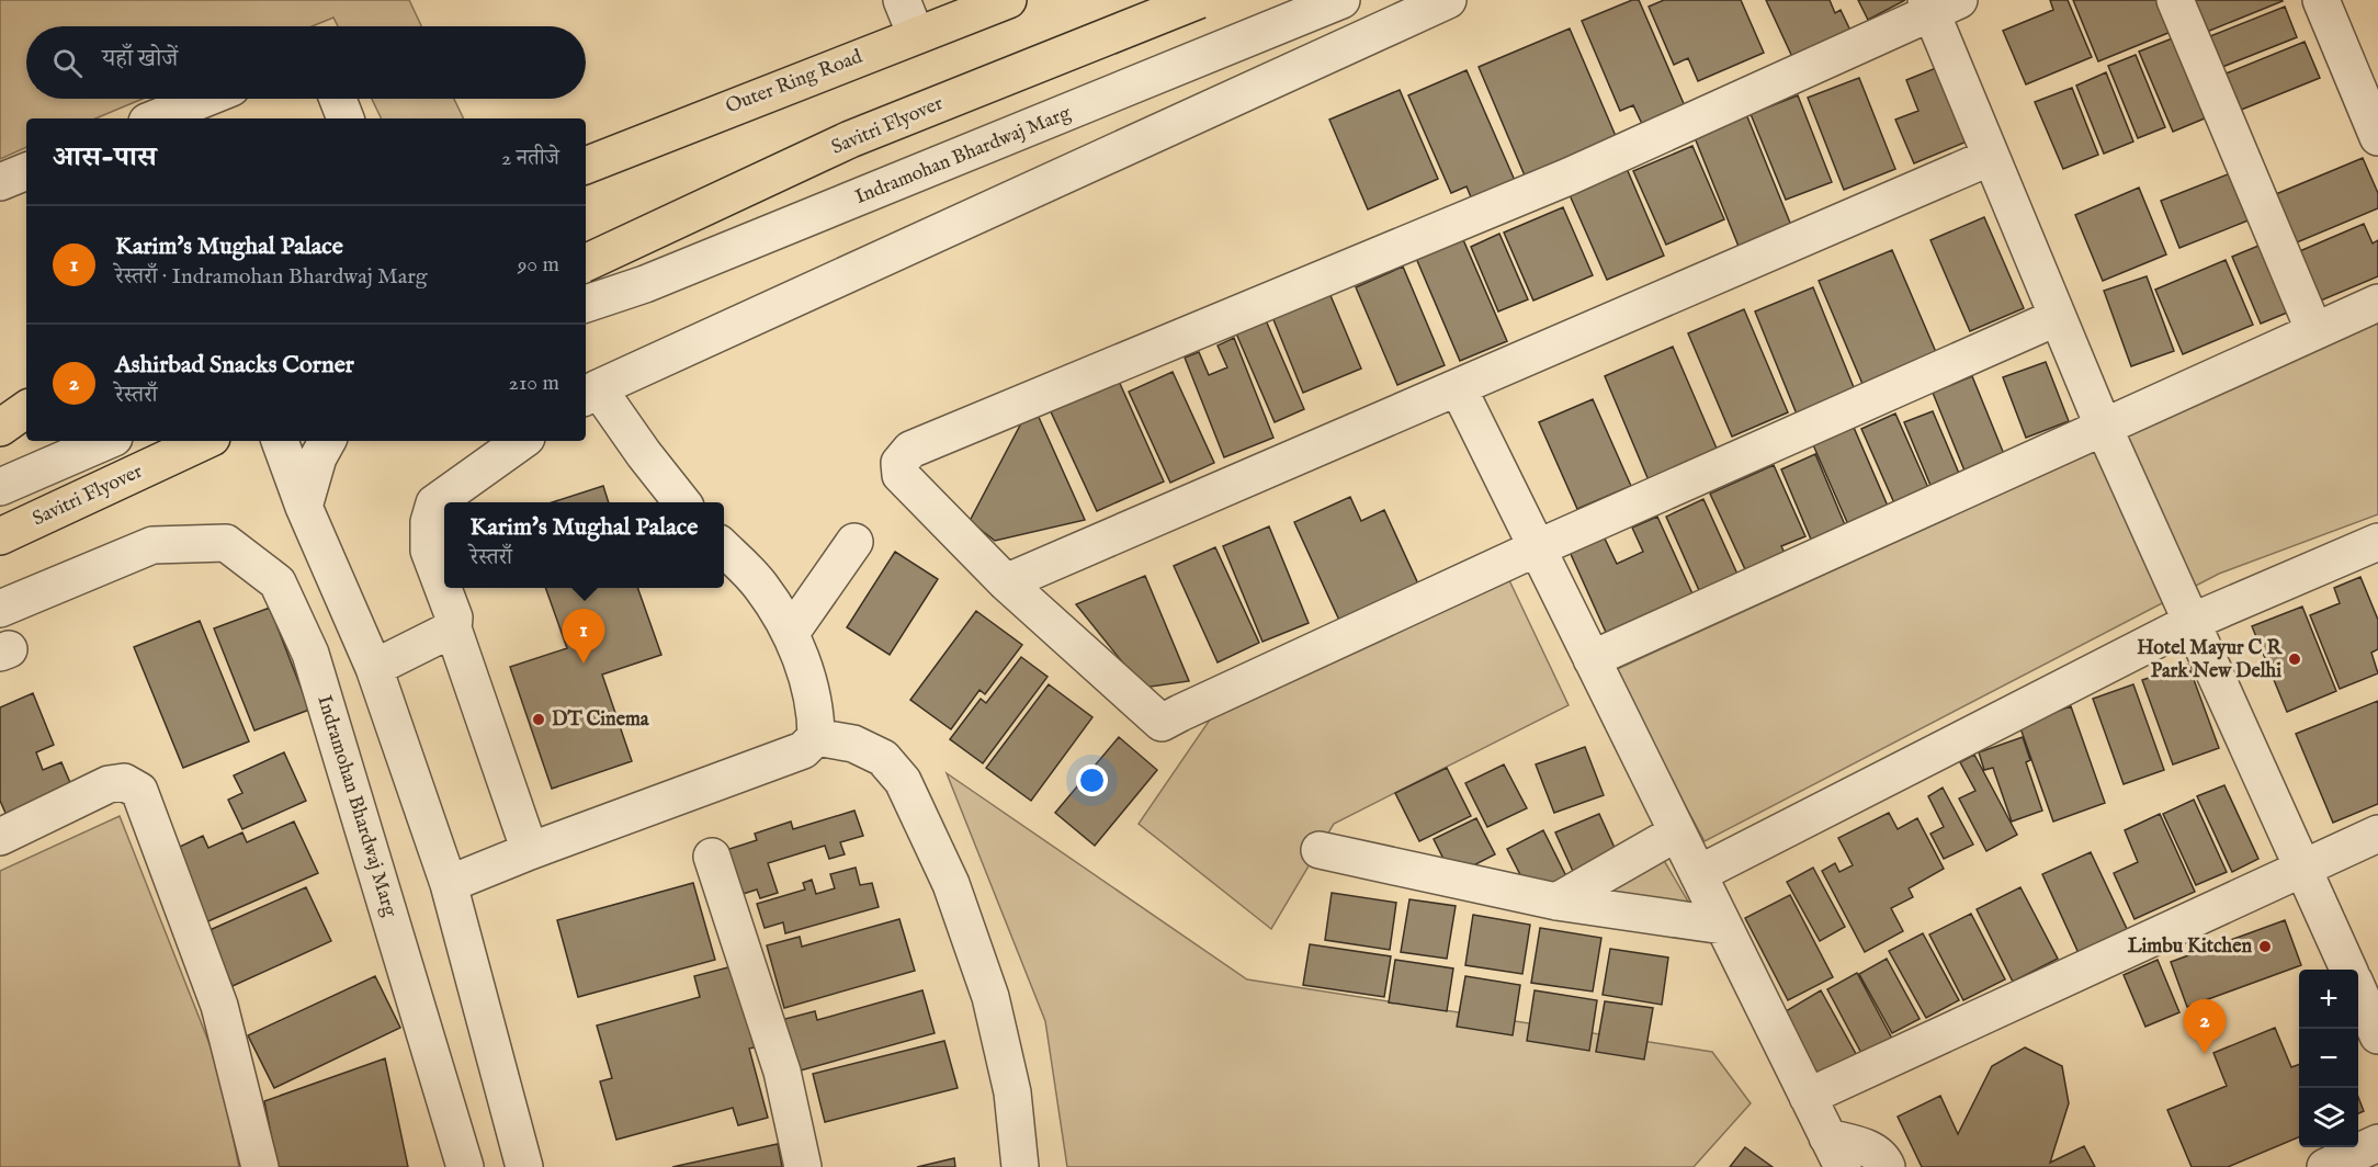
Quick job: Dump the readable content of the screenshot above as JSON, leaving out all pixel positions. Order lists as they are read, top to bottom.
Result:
{
  "streets": {
    "main road": ["Outer Ring Road", "Savitri Flyover"],
    "street": ["Indramohan Bhardwaj Marg"]
  },
  "places": ["Hotel Mayur C R Park New Delhi", "DT Cinema", "Limbu Kitchen"],
  "page": {
    "search": "यहाँ खोजें",
    "heading": ["आस-पास", "2 नतीजे"],
    "list": [
      {
        "mark": "1",
        "name": "Karim's Mughal Palace",
        "note": "रेस्तराँ · Indramohan Bhardwaj Marg",
        "value": "90 m"
      },
      {
        "mark": "2",
        "name": "Ashirbad Snacks Corner",
        "note": "रेस्तराँ",
        "value": "210 m"
      }
    ],
    "popup": ["Karim's Mughal Palace", "रेस्तराँ"],
    "pins": ["1", "2"],
    "map_buttons": ["+", "−"]
  }
}
